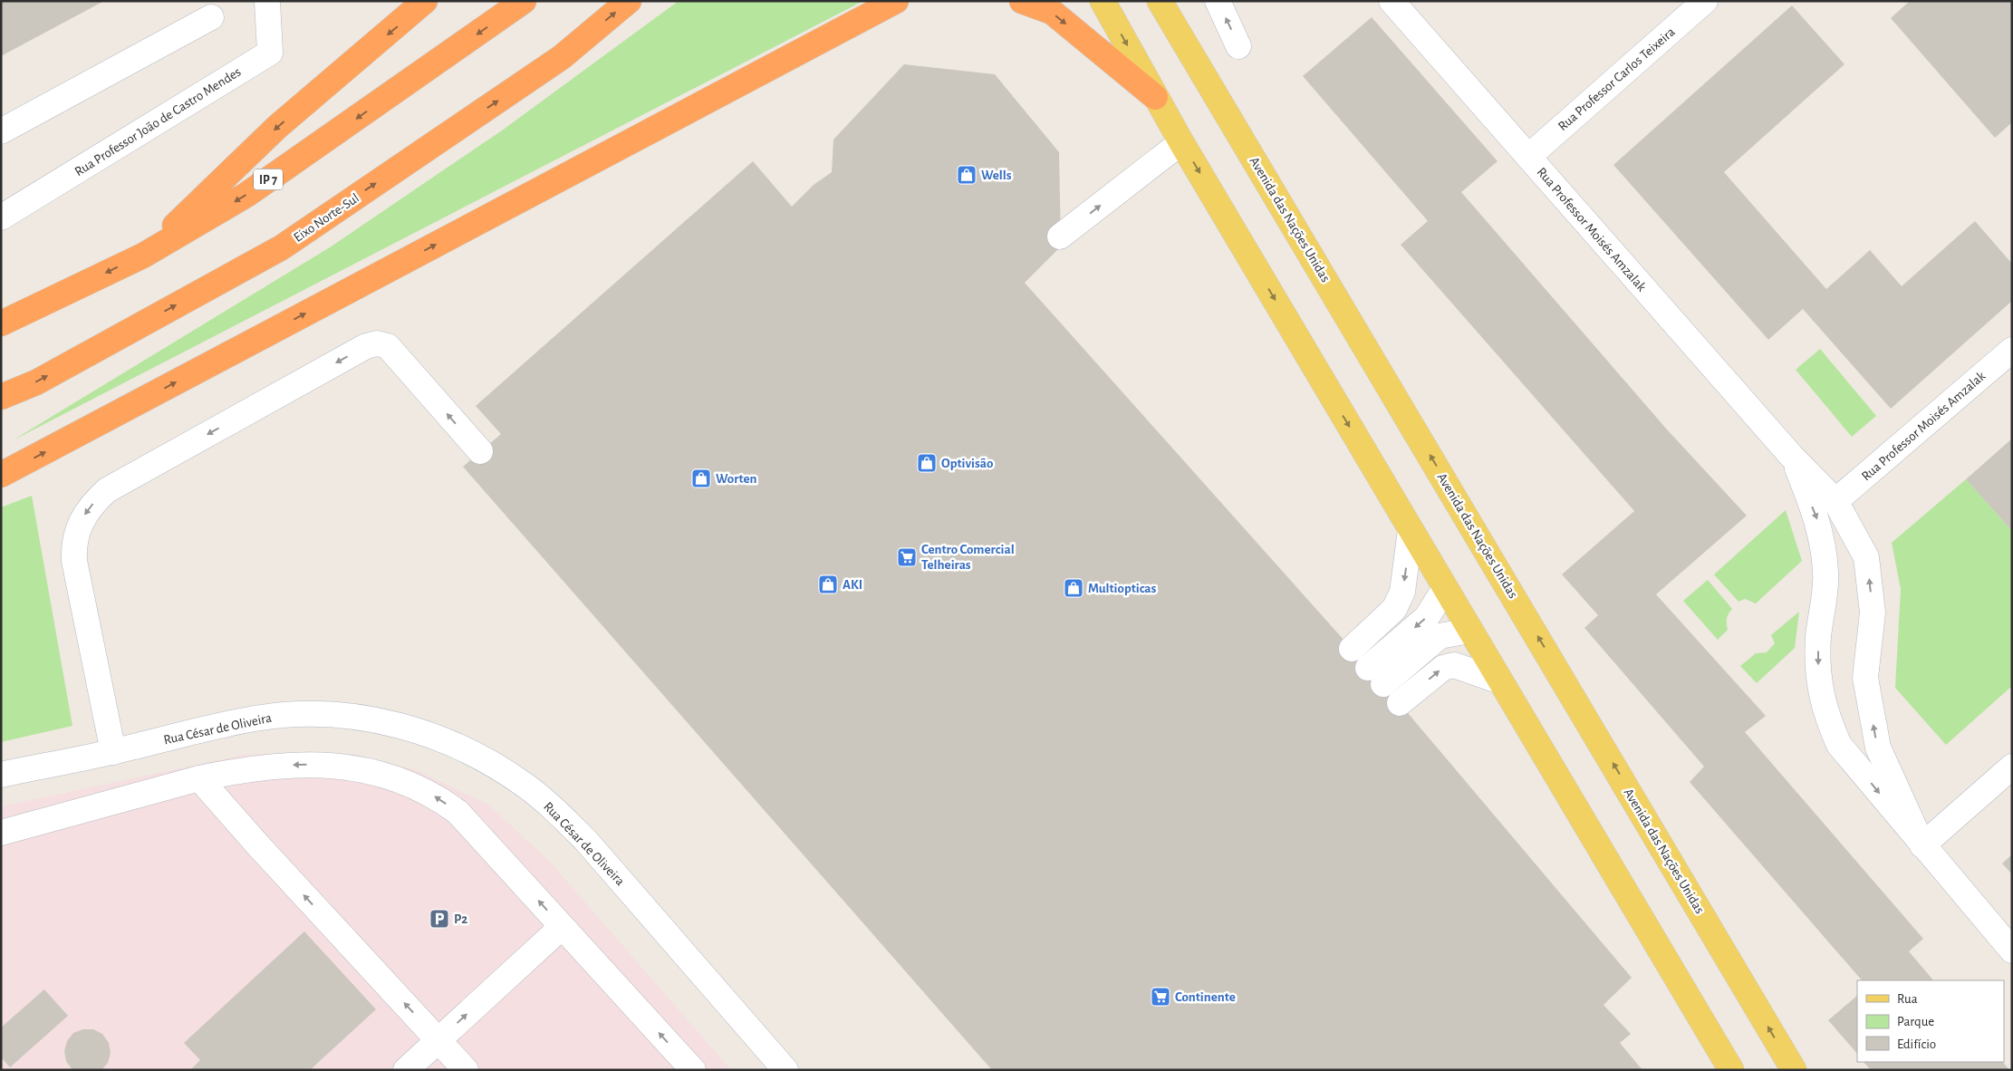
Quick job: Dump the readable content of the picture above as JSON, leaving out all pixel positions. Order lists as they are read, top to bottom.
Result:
{
  "streets": {
    "highway": ["IP 7", "Eixo Norte-Sul"],
    "main road": ["Avenida das Nações Unidas"],
    "street": [
      "Rua Professor Carlos Teixeira",
      "Rua Professor João de Castro Mendes",
      "Rua Professor Moisés Amzalak",
      "Rua César de Oliveira"
    ]
  },
  "crossings": [
    ["Rua Professor Carlos Teixeira", "Rua Professor Moisés Amzalak"]
  ],
  "places": {
    "shop": [
      "Wells",
      "Optivisão",
      "Worten",
      "AKI",
      "Multiopticas"
    ],
    "supermarket": ["Centro Comercial Telheiras", "Continente"],
    "parking": ["P2"]
  },
  "legend": ["Rua", "Parque", "Edifício"]
}
